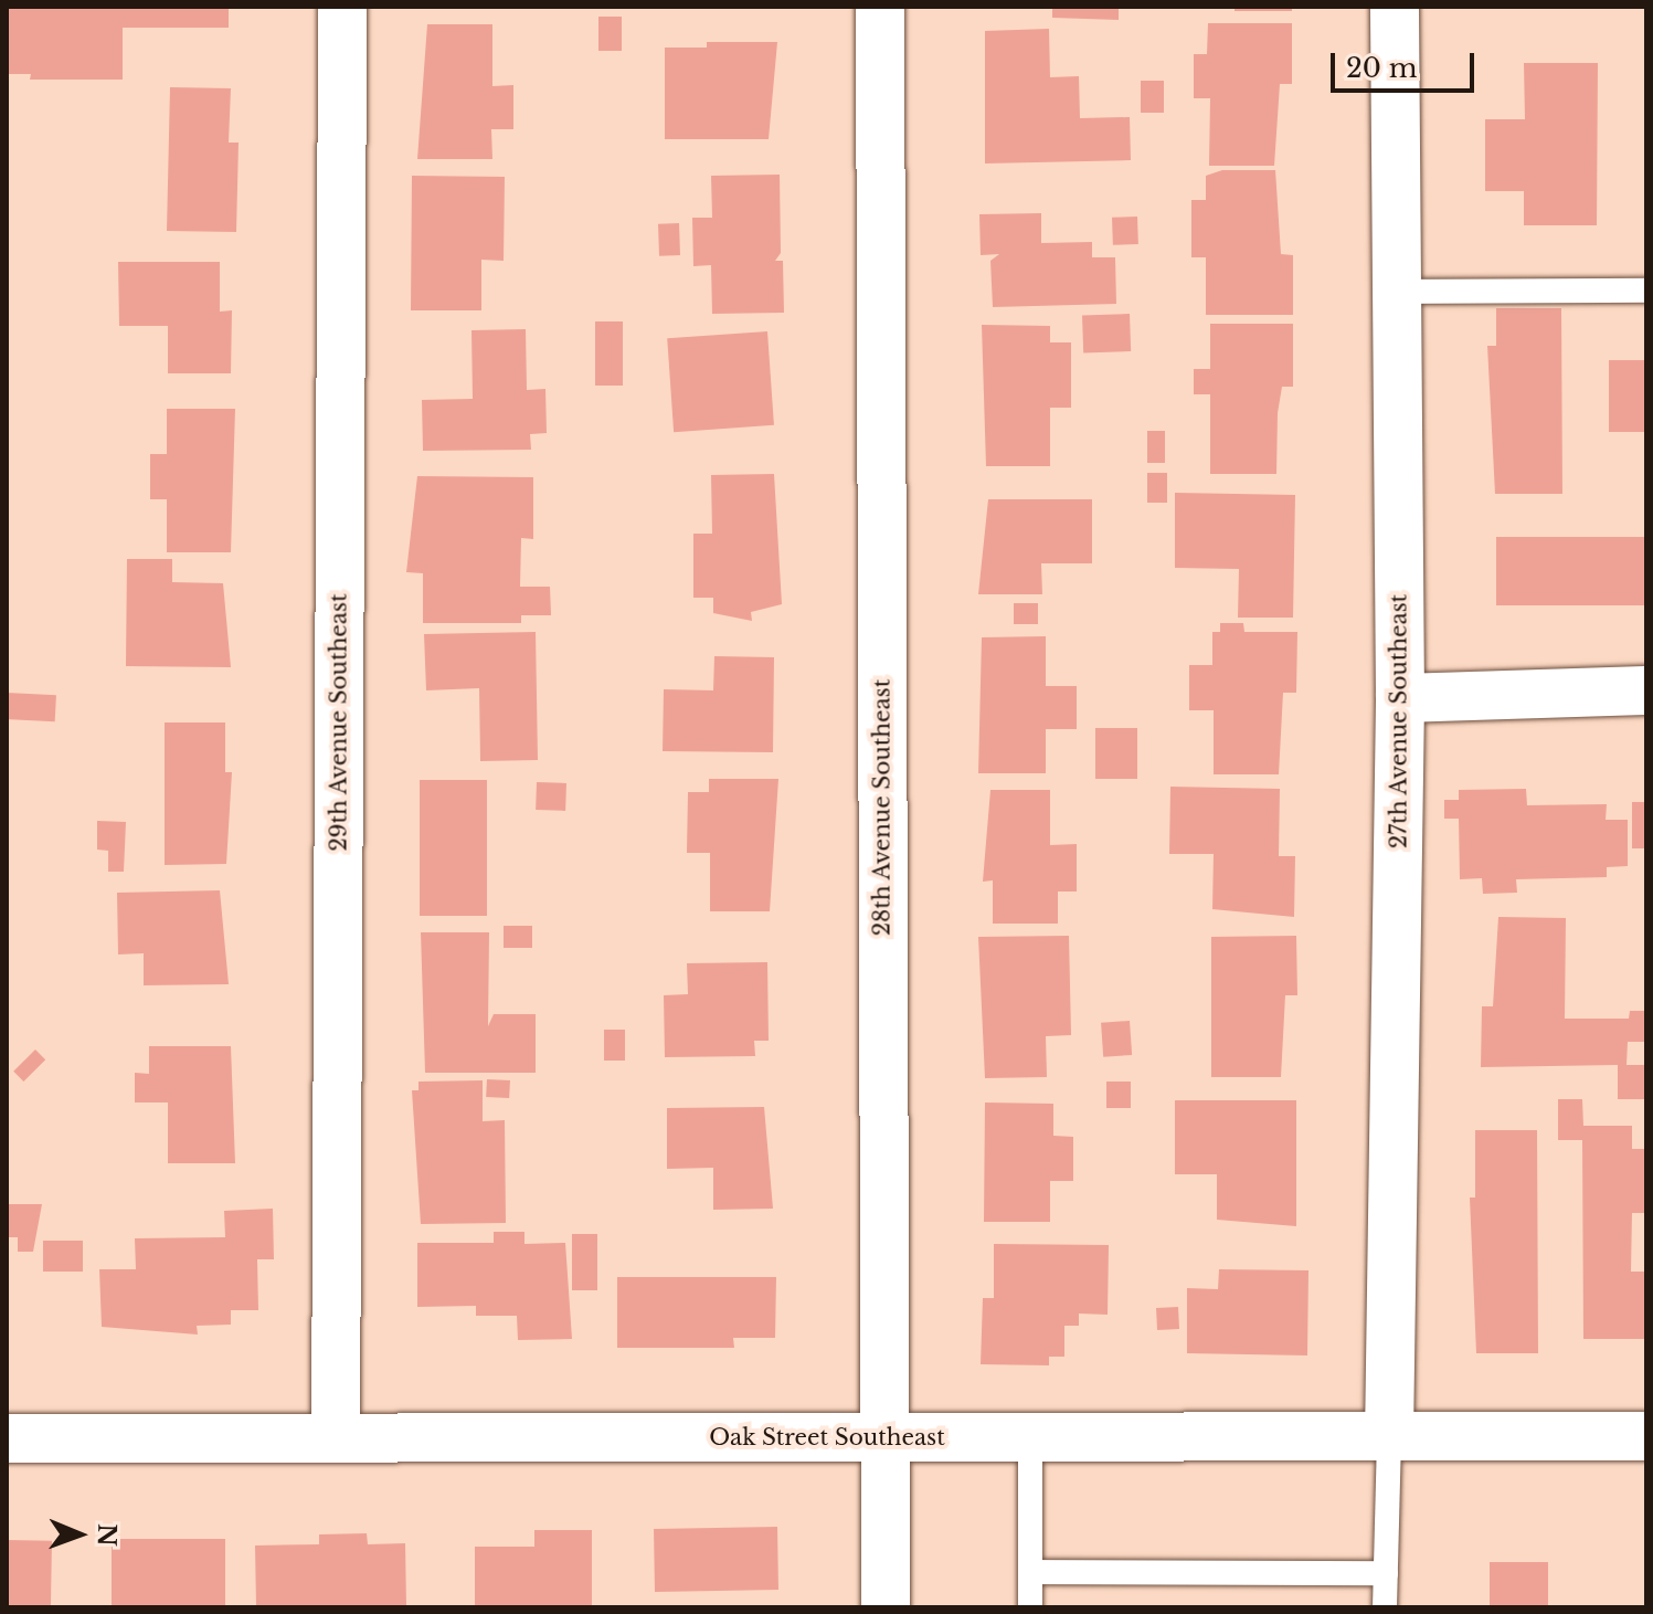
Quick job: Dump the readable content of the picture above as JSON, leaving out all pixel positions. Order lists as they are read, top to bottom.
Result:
{
  "streets": {
    "street": [
      "27th Avenue Southeast",
      "29th Avenue Southeast",
      "28th Avenue Southeast",
      "Oak Street Southeast"
    ]
  },
  "crossings": [
    ["27th Avenue Southeast", "Oak Street Southeast"],
    ["29th Avenue Southeast", "Oak Street Southeast"],
    ["28th Avenue Southeast", "Oak Street Southeast"]
  ],
  "scale_bar": "20 m",
  "north": "right"
}
